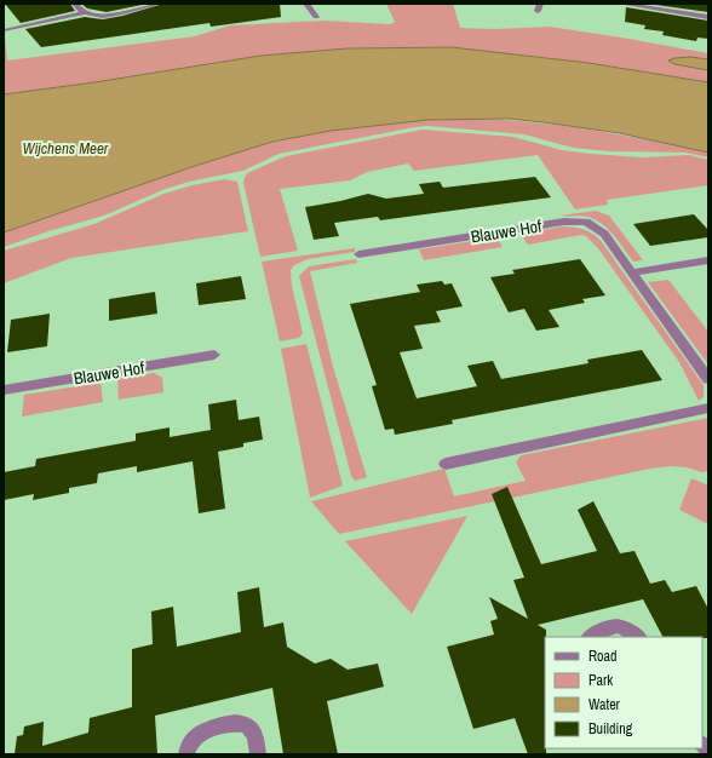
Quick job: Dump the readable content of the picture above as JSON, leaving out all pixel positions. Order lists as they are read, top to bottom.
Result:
{
  "streets": {
    "street": ["Blauwe Hof"]
  },
  "water": ["Wijchens Meer"],
  "legend": [
    "Road",
    "Park",
    "Water",
    "Building"
  ]
}
